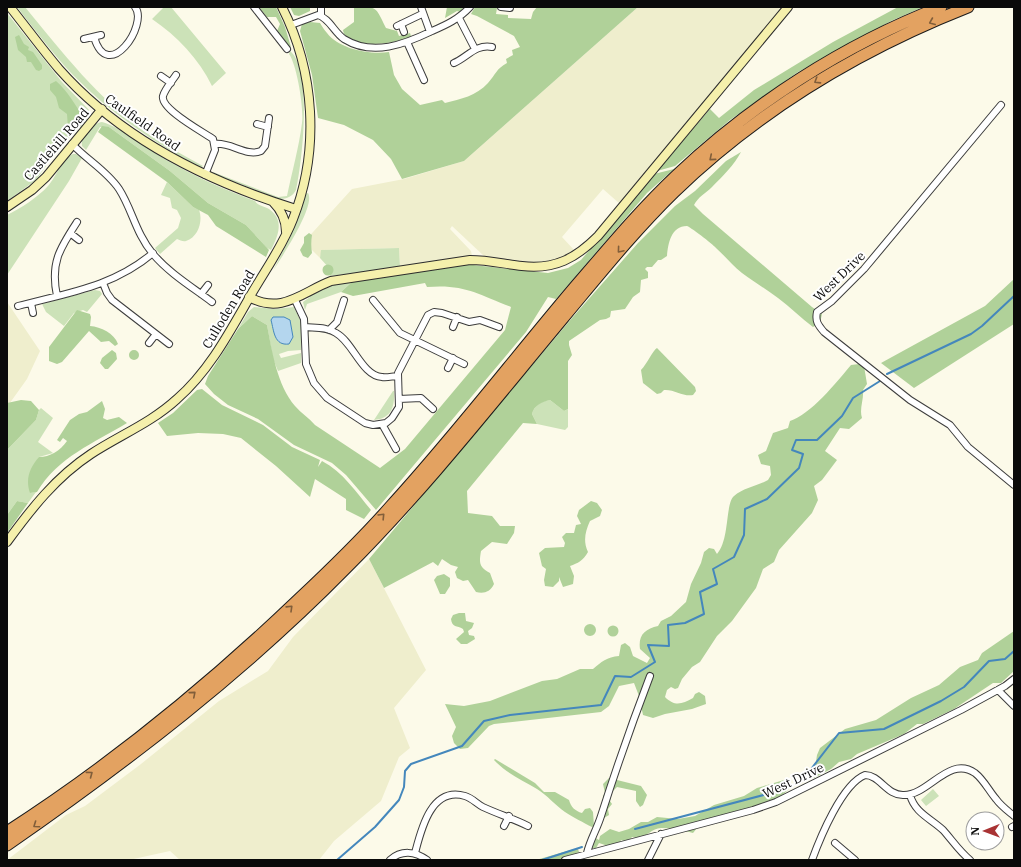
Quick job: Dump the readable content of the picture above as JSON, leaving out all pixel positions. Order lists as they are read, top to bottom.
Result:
{
  "streets": {
    "main road": ["Caulfield Road", "Castlehill Road", "Culloden Road"],
    "street": ["West Drive"]
  },
  "crossings": [
    ["Caulfield Road", "Castlehill Road"],
    ["Caulfield Road", "Culloden Road"]
  ],
  "north": "left"
}
